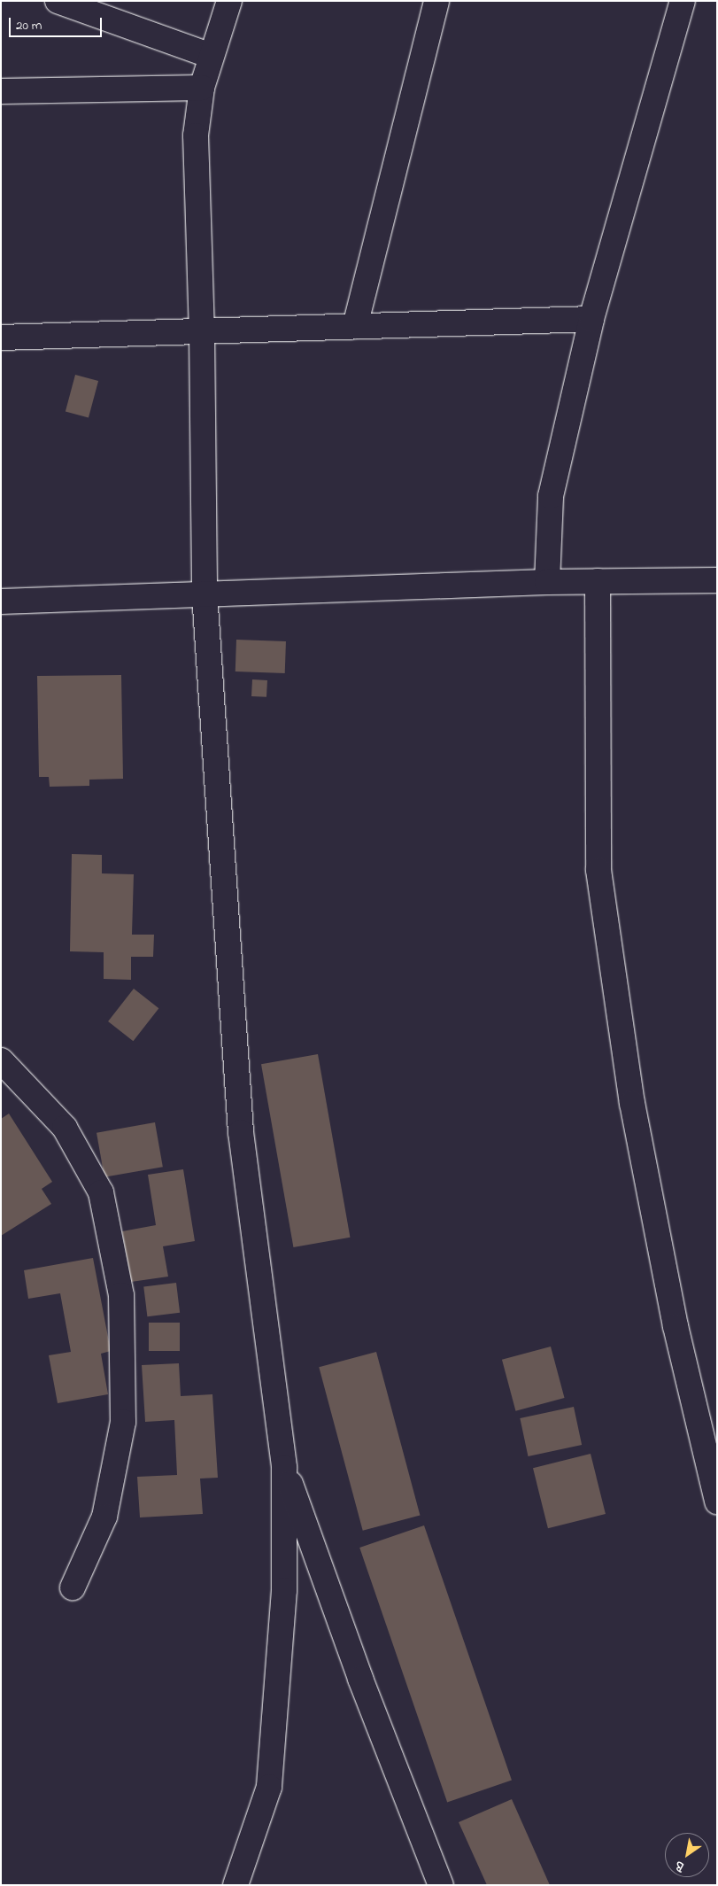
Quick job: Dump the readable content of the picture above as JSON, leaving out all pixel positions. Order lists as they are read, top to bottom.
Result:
{
  "scale_bar": "20 m",
  "north": "bottom left"
}
